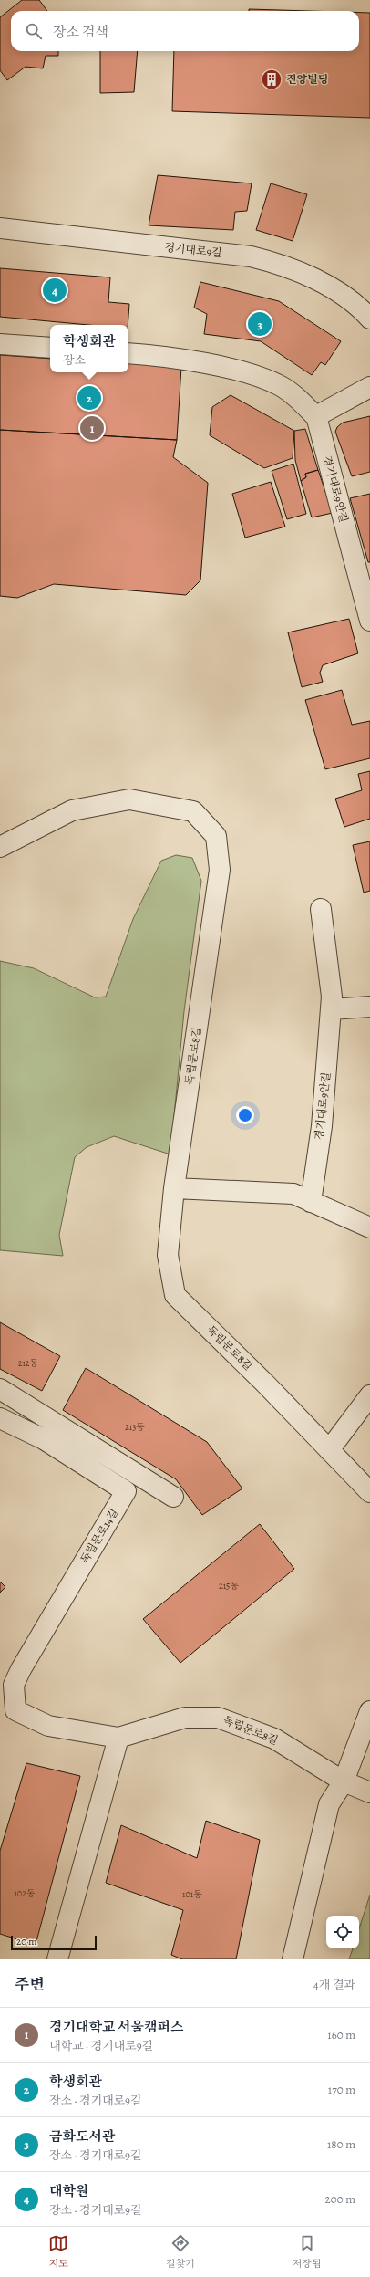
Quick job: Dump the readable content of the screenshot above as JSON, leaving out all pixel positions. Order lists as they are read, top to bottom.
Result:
{
  "streets": {
    "street": [
      "경기대로9길",
      "경기대로9안길",
      "독립문로8길",
      "독립문로14길"
    ]
  },
  "crossings": [
    ["독립문로8길", "독립문로14길"]
  ],
  "places": {
    "building": ["진양빌딩"]
  },
  "house_numbers": [
    "212동",
    "213동",
    "215동",
    "102동",
    "101동"
  ],
  "scale_bar": "20 m",
  "page": {
    "search": "장소 검색",
    "pins": [
      "4",
      "3",
      "2",
      "1"
    ],
    "popup": ["학생회관", "장소"],
    "scale": "20 m",
    "heading": ["주변", "4개 결과"],
    "list": [
      {
        "mark": "1",
        "name": "경기대학교 서울캠퍼스",
        "note": "대학교 · 경기대로9길",
        "value": "160 m"
      },
      {
        "mark": "2",
        "name": "학생회관",
        "note": "장소 · 경기대로9길",
        "value": "170 m"
      },
      {
        "mark": "3",
        "name": "금화도서관",
        "note": "장소 · 경기대로9길",
        "value": "180 m"
      },
      {
        "mark": "4",
        "name": "대학원",
        "note": "장소 · 경기대로9길",
        "value": "200 m"
      }
    ],
    "nav": ["지도", "길찾기", "저장됨"]
  }
}
